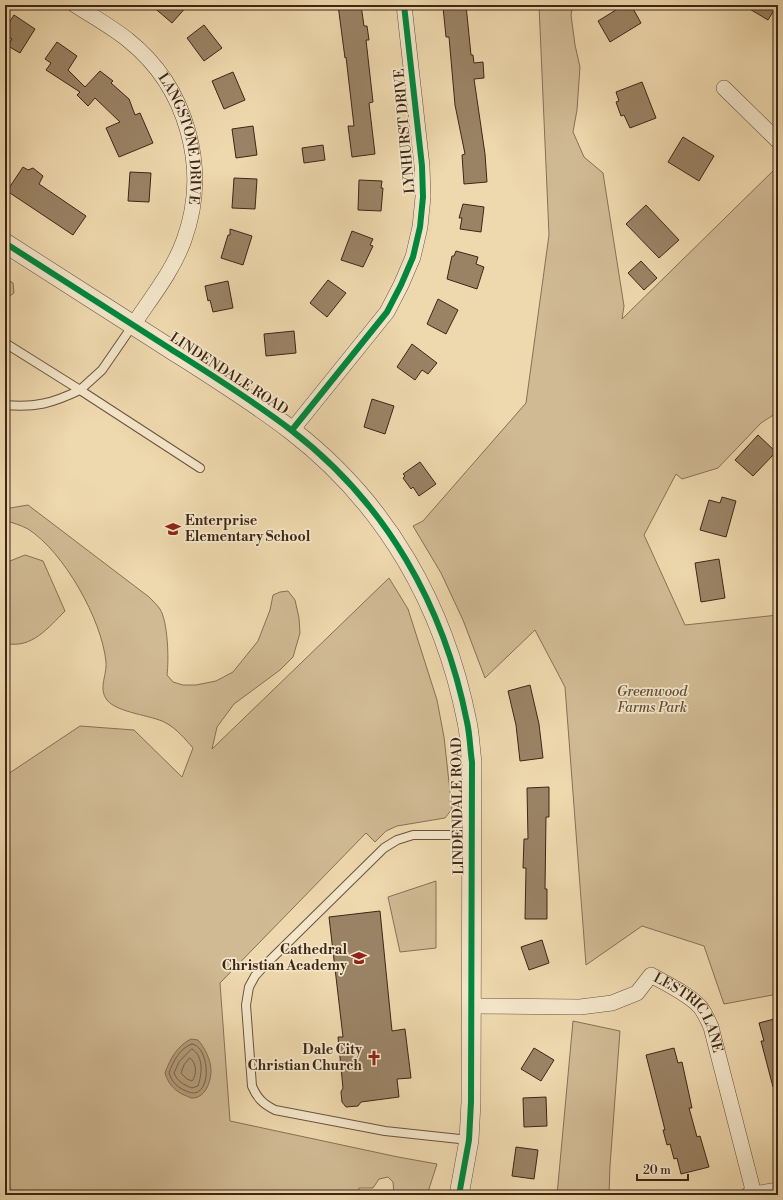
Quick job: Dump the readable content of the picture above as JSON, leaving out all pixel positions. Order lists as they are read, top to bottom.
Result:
{
  "streets": {
    "street": [
      "LYNHURST DRIVE",
      "LANGSTONE DRIVE",
      "LINDENDALE ROAD",
      "LESTRIC LANE"
    ]
  },
  "crossings": [
    ["LYNHURST DRIVE", "LINDENDALE ROAD"],
    ["LANGSTONE DRIVE", "LINDENDALE ROAD"],
    ["LINDENDALE ROAD", "LESTRIC LANE"]
  ],
  "parks": ["Greenwood Farms Park"],
  "places": {
    "school or university": ["Enterprise Elementary School", "Cathedral Christian Academy"],
    "church": ["Dale City Christian Church"]
  },
  "scale_bar": "20 m"
}
